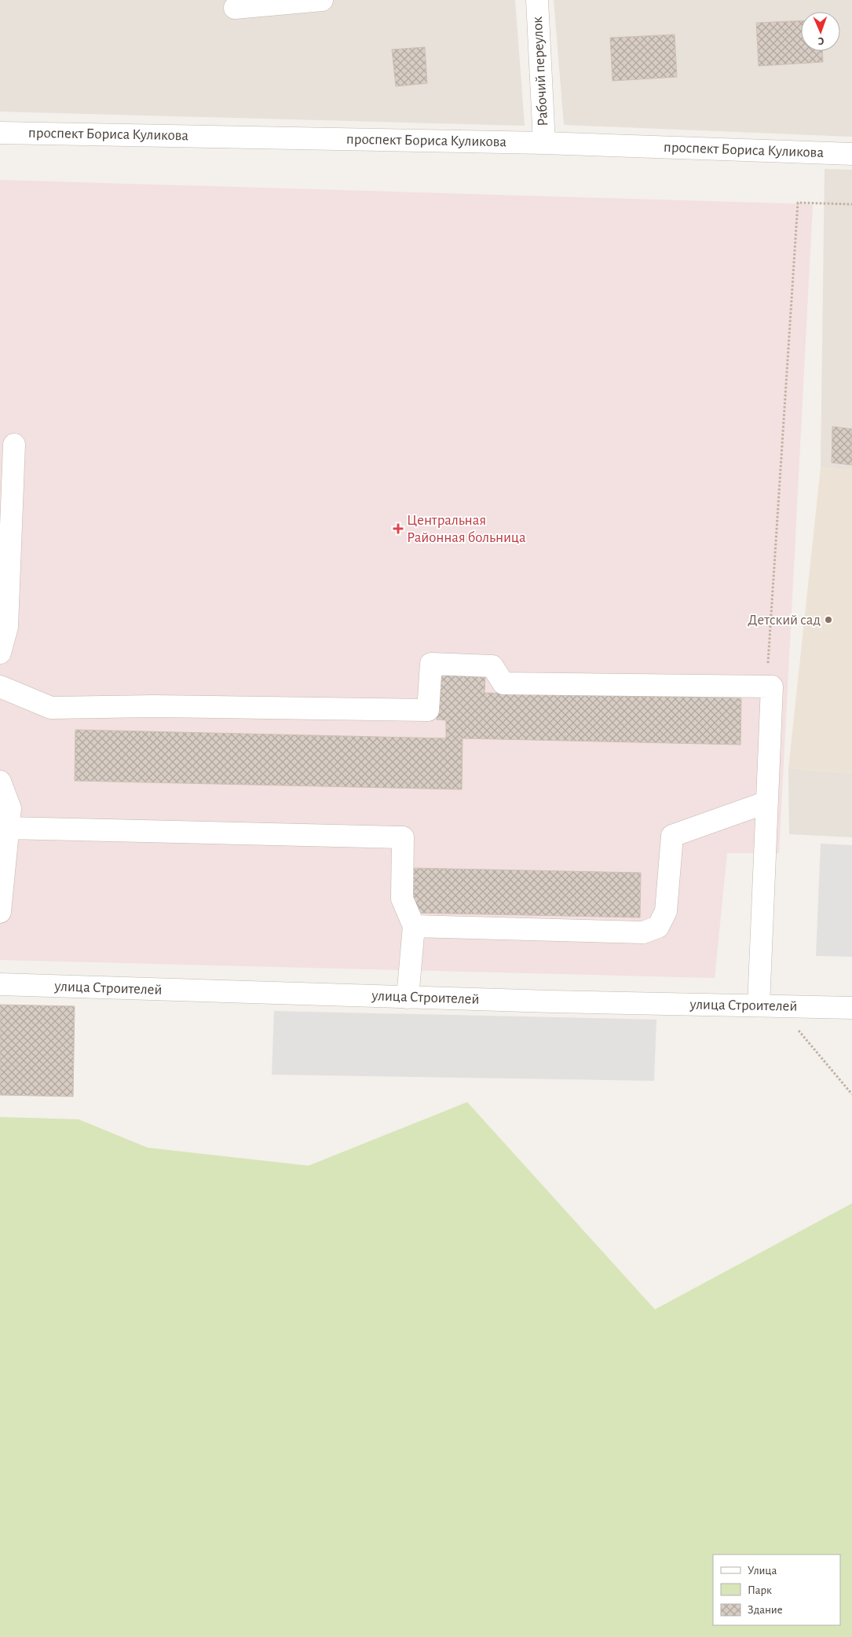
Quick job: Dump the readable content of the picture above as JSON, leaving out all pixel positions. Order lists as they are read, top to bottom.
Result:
{
  "streets": {
    "street": ["Рабочий переулок", "проспект Бориса Куликова", "улица Строителей"]
  },
  "crossings": [
    ["Рабочий переулок", "проспект Бориса Куликова"]
  ],
  "places": {
    "health": ["Центральная Районная больница"],
    "other": ["Детский сад"]
  },
  "legend": ["Улица", "Парк", "Здание"],
  "north": "bottom"
}
